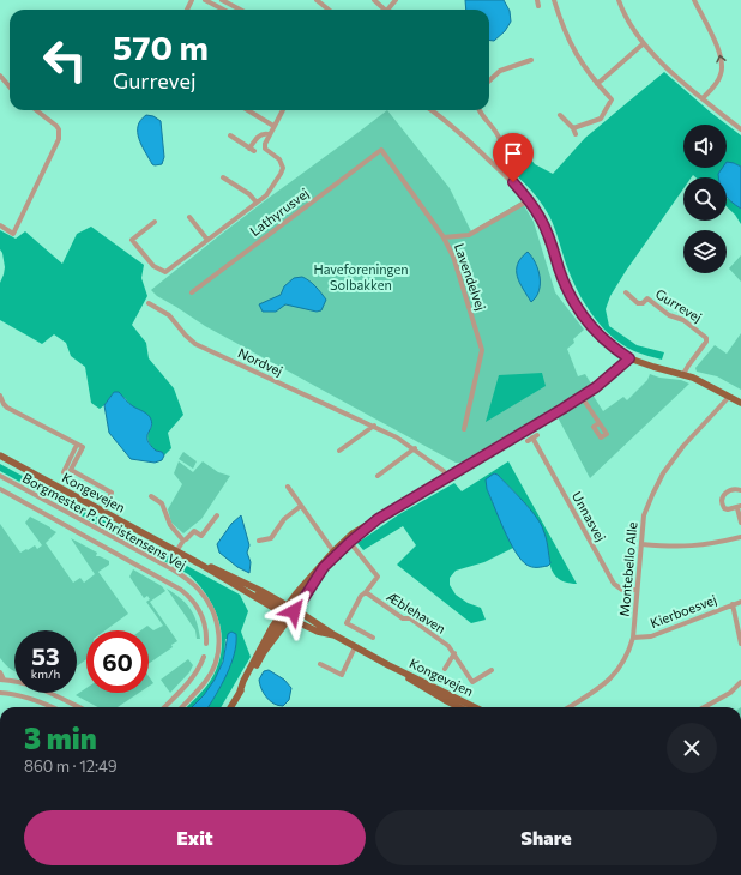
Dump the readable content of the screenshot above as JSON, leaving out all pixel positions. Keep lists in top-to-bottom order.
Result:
{
  "streets": {
    "main road": ["Kongevejen"],
    "street": [
      "Lathyrusvej",
      "Lavendelvej",
      "Gurrevej",
      "Nordvej",
      "Unnasvej",
      "Borgmester P. Christensens Vej",
      "Montebello Alle",
      "Kierboesvej",
      "Æblehaven"
    ]
  },
  "crossings": [
    ["Lathyrusvej", "Lavendelvej"],
    ["Unnasvej", "Montebello Alle"],
    ["Montebello Alle", "Kierboesvej"]
  ],
  "parks": ["Haveforeningen Solbakken"],
  "page": {
    "turn": ["570 m", "Gurrevej"],
    "speed": "53 km/h",
    "limit": "60",
    "heading": ["3 min", "860 m · 12:49"],
    "buttons": ["Exit", "Share"]
  }
}
